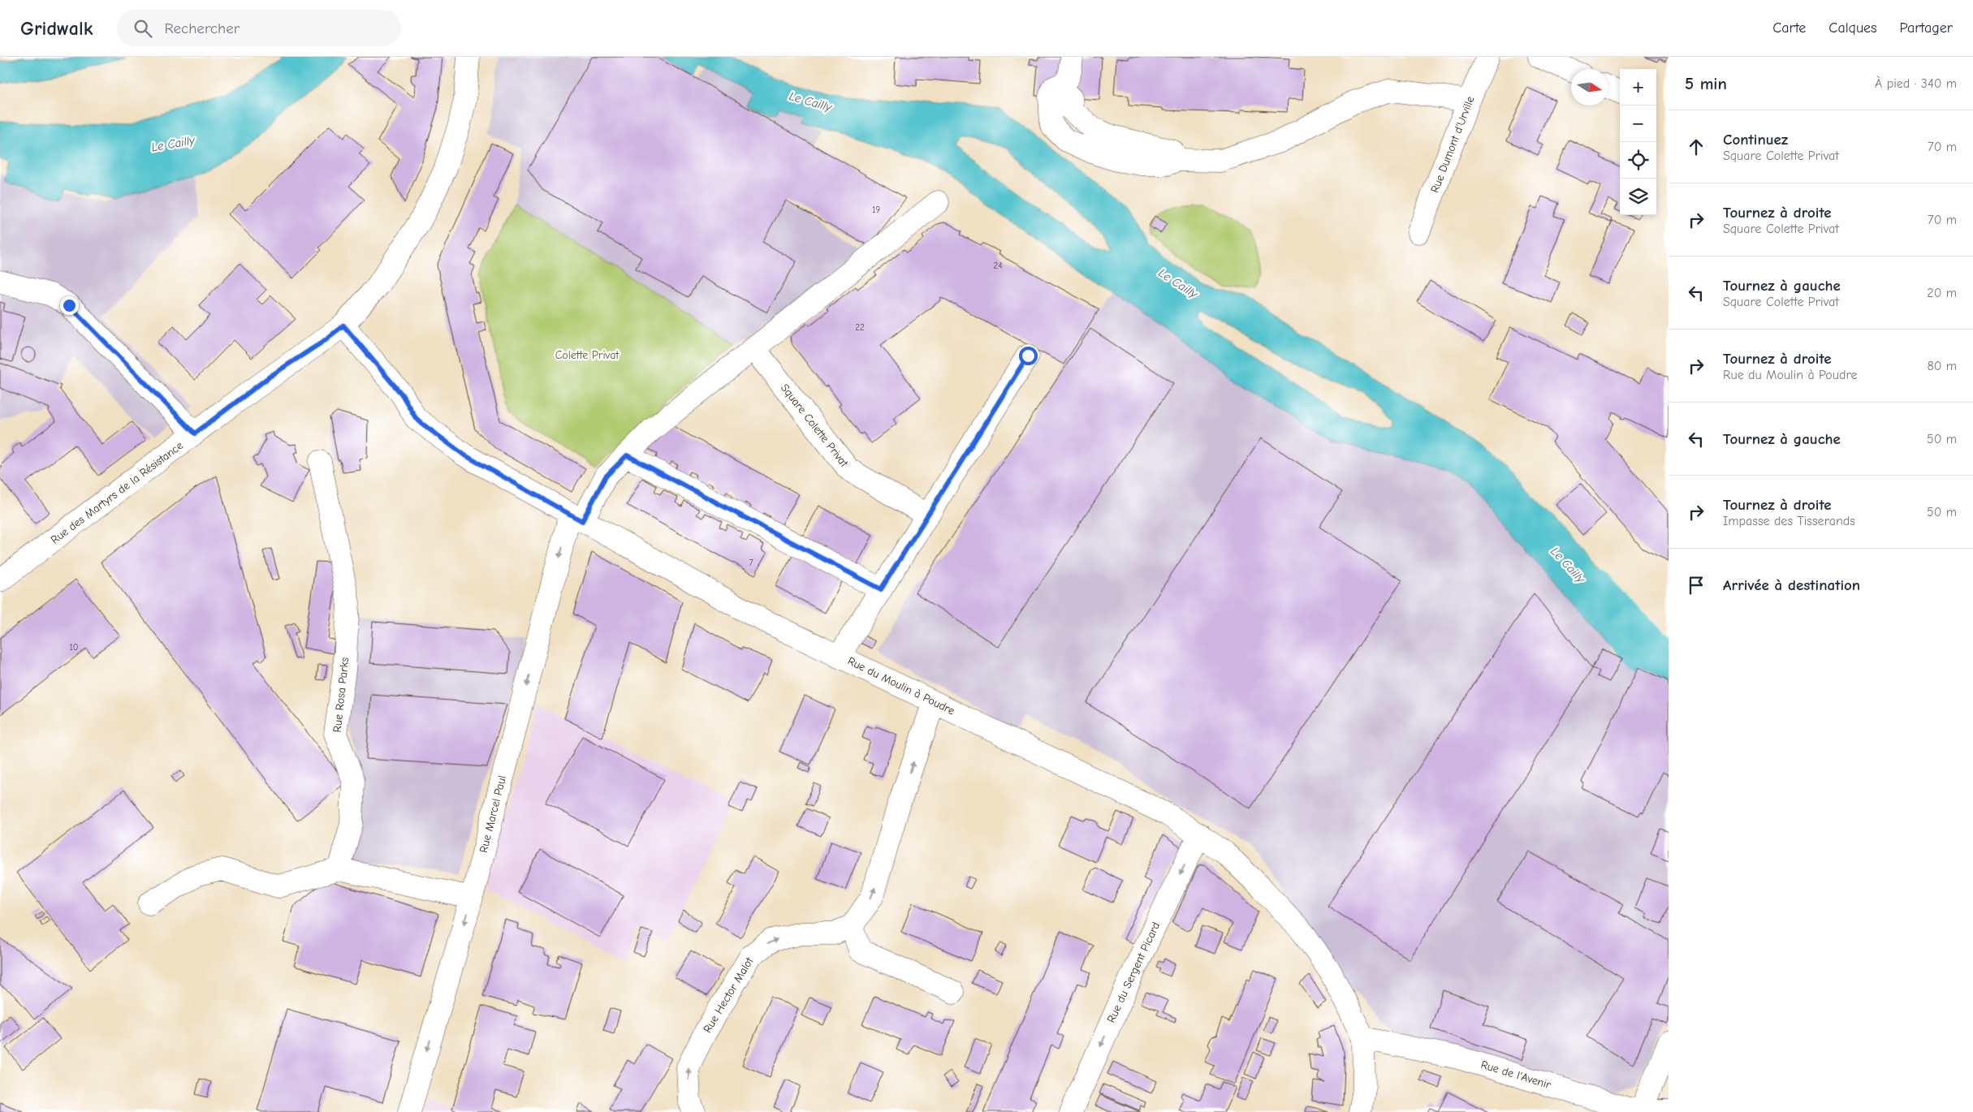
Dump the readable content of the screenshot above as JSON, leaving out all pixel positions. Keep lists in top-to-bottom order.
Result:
{
  "streets": {
    "street": [
      "Rue Dumont d'Urville",
      "Square Colette Privat",
      "Rue des Martyrs de la Résistance",
      "Rue du Moulin à Poudre",
      "Rue Rosa Parks",
      "Rue Marcel Paul",
      "Rue du Sergent Picard",
      "Rue Hector Malot",
      "Rue de l'Avenir"
    ]
  },
  "crossings": [
    ["Rue des Martyrs de la Résistance", "Rue du Moulin à Poudre"],
    ["Rue du Moulin à Poudre", "Rue Marcel Paul"],
    ["Rue du Moulin à Poudre", "Rue du Sergent Picard"],
    ["Rue du Moulin à Poudre", "Rue de l'Avenir"]
  ],
  "one_way": ["Rue Marcel Paul", "Rue du Sergent Picard", "Rue Hector Malot"],
  "water": ["Le Cailly"],
  "parks": ["Colette Privat"],
  "house_numbers": [
    "19",
    "24",
    "22",
    "7",
    "10"
  ],
  "north": "right",
  "page": {
    "header": "Gridwalk",
    "search": "Rechercher",
    "nav": ["Carte", "Calques", "Partager"],
    "heading": ["5 min", "À pied · 340 m"],
    "map_buttons": ["+", "−"],
    "list": [
      ["Continuez", "Square Colette Privat", "70 m"],
      ["Tournez à droite", "Square Colette Privat", "70 m"],
      ["Tournez à gauche", "Square Colette Privat", "20 m"],
      ["Tournez à droite", "Rue du Moulin à Poudre", "80 m"],
      ["Tournez à gauche", "50 m"],
      ["Tournez à droite", "Impasse des Tisserands", "50 m"],
      "Arrivée à destination"
    ]
  }
}
